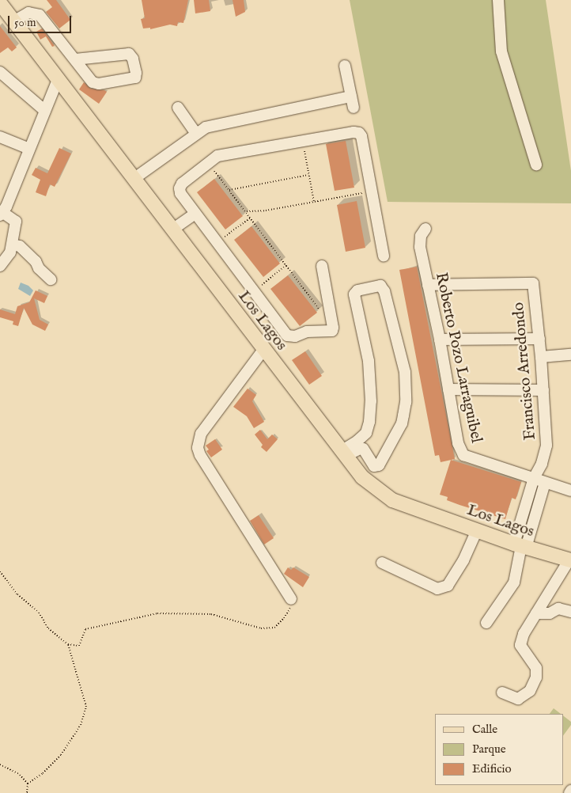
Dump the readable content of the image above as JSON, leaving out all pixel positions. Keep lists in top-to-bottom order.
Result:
{
  "streets": {
    "main road": ["Los Lagos"],
    "street": ["Roberto Pozo Larraguibel", "Francisco Arredondo"]
  },
  "crossings": [
    ["Los Lagos", "Francisco Arredondo"],
    ["Roberto Pozo Larraguibel", "Francisco Arredondo"]
  ],
  "legend": ["Calle", "Parque", "Edificio"],
  "scale_bar": "50 m"
}
